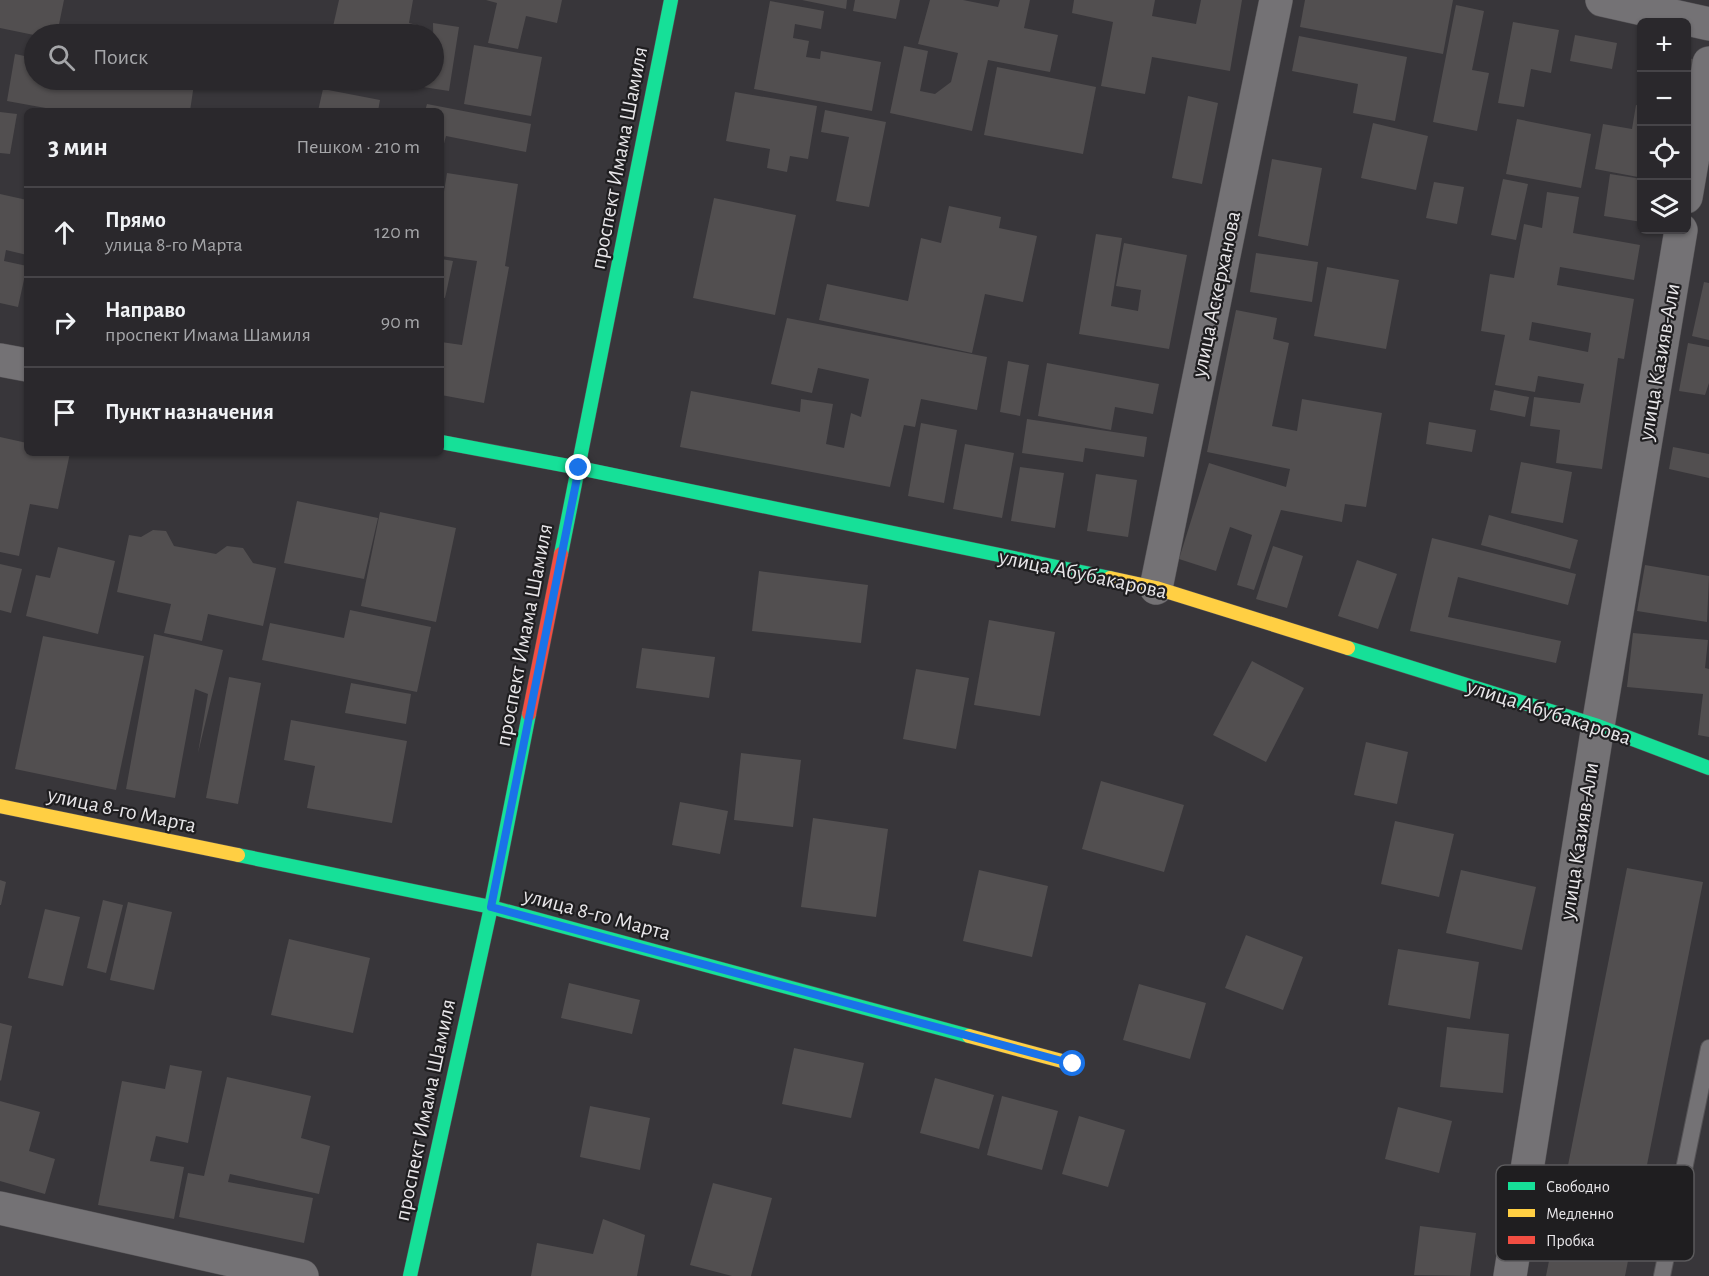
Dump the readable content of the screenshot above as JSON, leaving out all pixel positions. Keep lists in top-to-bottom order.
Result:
{
  "streets": {
    "street": [
      "проспект Имама Шамиля",
      "улица Аскерханова",
      "улица Казияв-Али",
      "улица Абубакарова",
      "улица 8-го Марта"
    ]
  },
  "crossings": [
    ["проспект Имама Шамиля", "улица Абубакарова"],
    ["проспект Имама Шамиля", "улица 8-го Марта"],
    ["улица Аскерханова", "улица Абубакарова"],
    ["улица Казияв-Али", "улица Абубакарова"]
  ],
  "legend": ["Свободно", "Медленно", "Пробка"],
  "page": {
    "map_buttons": ["+", "−"],
    "search": "Поиск",
    "heading": ["3 мин", "Пешком · 210 m"],
    "list": [
      ["Прямо", "улица 8-го Марта", "120 m"],
      ["Направо", "проспект Имама Шамиля", "90 m"],
      "Пункт назначения"
    ]
  }
}
